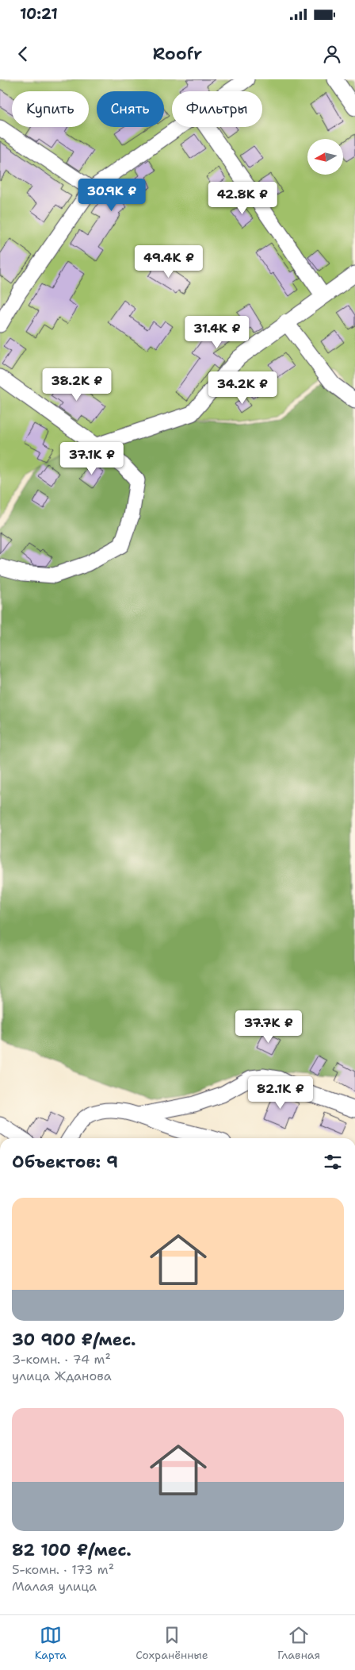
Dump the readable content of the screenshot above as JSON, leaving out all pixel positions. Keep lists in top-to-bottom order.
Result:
{
  "north": "left",
  "page": {
    "status": "10:21",
    "header": "Roofr",
    "chip": ["Купить", "Снять", "Фильтры"],
    "price": [
      "30.9K ₽",
      "42.8K ₽",
      "49.4K ₽",
      "31.4K ₽",
      "38.2K ₽",
      "34.2K ₽",
      "37.1K ₽",
      "37.7K ₽",
      "82.1K ₽"
    ],
    "heading": "Объектов: 9",
    "list": [
      {
        "name": "30 900 ₽/мес.",
        "note": "3-комн. · 74 m² · улица Жданова"
      },
      {
        "name": "82 100 ₽/мес.",
        "note": "5-комн. · 173 m² · Малая улица"
      }
    ],
    "tabs": ["Карта", "Сохранённые", "Главная"]
  }
}
